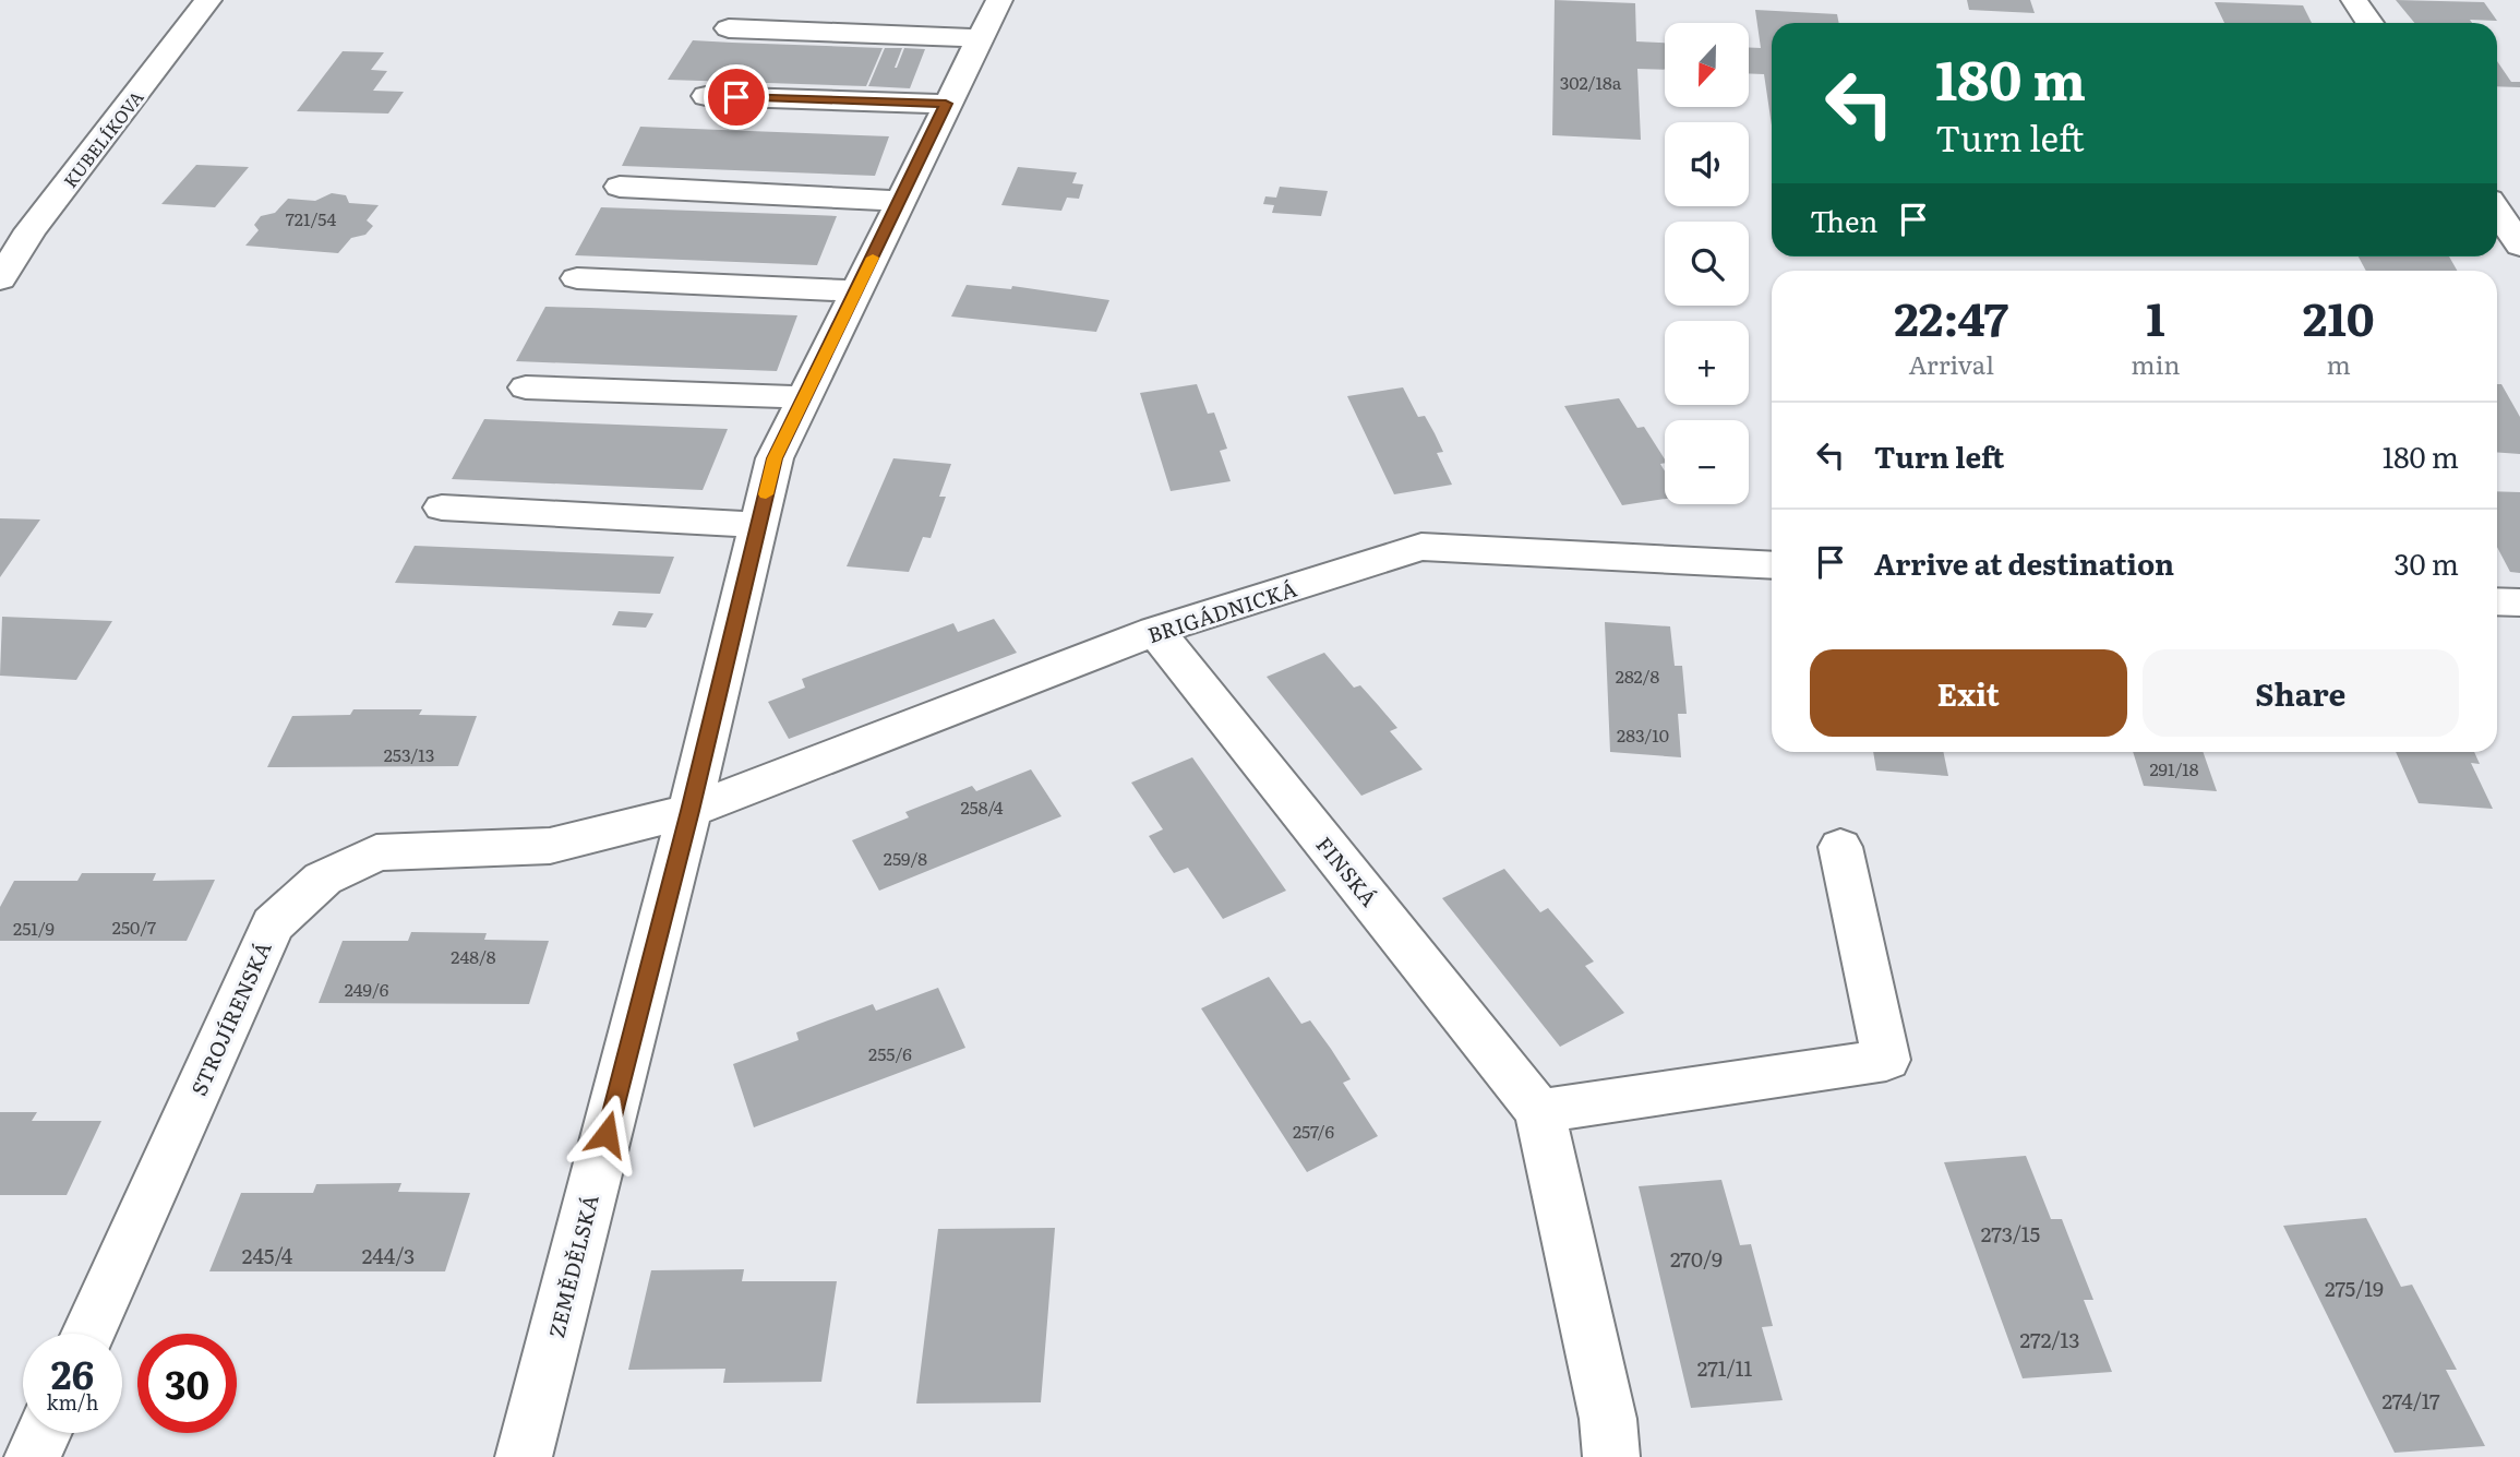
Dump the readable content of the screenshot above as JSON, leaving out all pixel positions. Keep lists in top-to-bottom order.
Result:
{
  "streets": {
    "street": [
      "KUBELÍKOVA",
      "BRIGÁDNICKÁ",
      "FINSKÁ",
      "STROJÍRENSKÁ",
      "ZEMĚDĚLSKÁ"
    ]
  },
  "crossings": [
    ["BRIGÁDNICKÁ", "FINSKÁ"],
    ["BRIGÁDNICKÁ", "STROJÍRENSKÁ"],
    ["BRIGÁDNICKÁ", "ZEMĚDĚLSKÁ"],
    ["STROJÍRENSKÁ", "ZEMĚDĚLSKÁ"]
  ],
  "house_numbers": [
    "302/18a",
    "721/54",
    "282/8",
    "283/10",
    "253/13",
    "291/18",
    "258/4",
    "259/8",
    "250/7",
    "251/9",
    "248/8",
    "249/6",
    "255/6",
    "257/6",
    "273/15",
    "245/4",
    "244/3",
    "270/9",
    "275/19",
    "272/13",
    "271/11",
    "274/17"
  ],
  "north": "bottom",
  "page": {
    "map_buttons": ["+", "−"],
    "turn": ["180 m", "Turn left"],
    "then": "Then",
    "eta": [
      "22:47",
      "Arrival",
      "1",
      "min",
      "210",
      "m"
    ],
    "list": [
      {
        "name": "Turn left",
        "value": "180 m"
      },
      {
        "name": "Arrive at destination",
        "value": "30 m"
      }
    ],
    "buttons": ["Exit", "Share"],
    "speed": "26 km/h",
    "limit": "30"
  }
}
